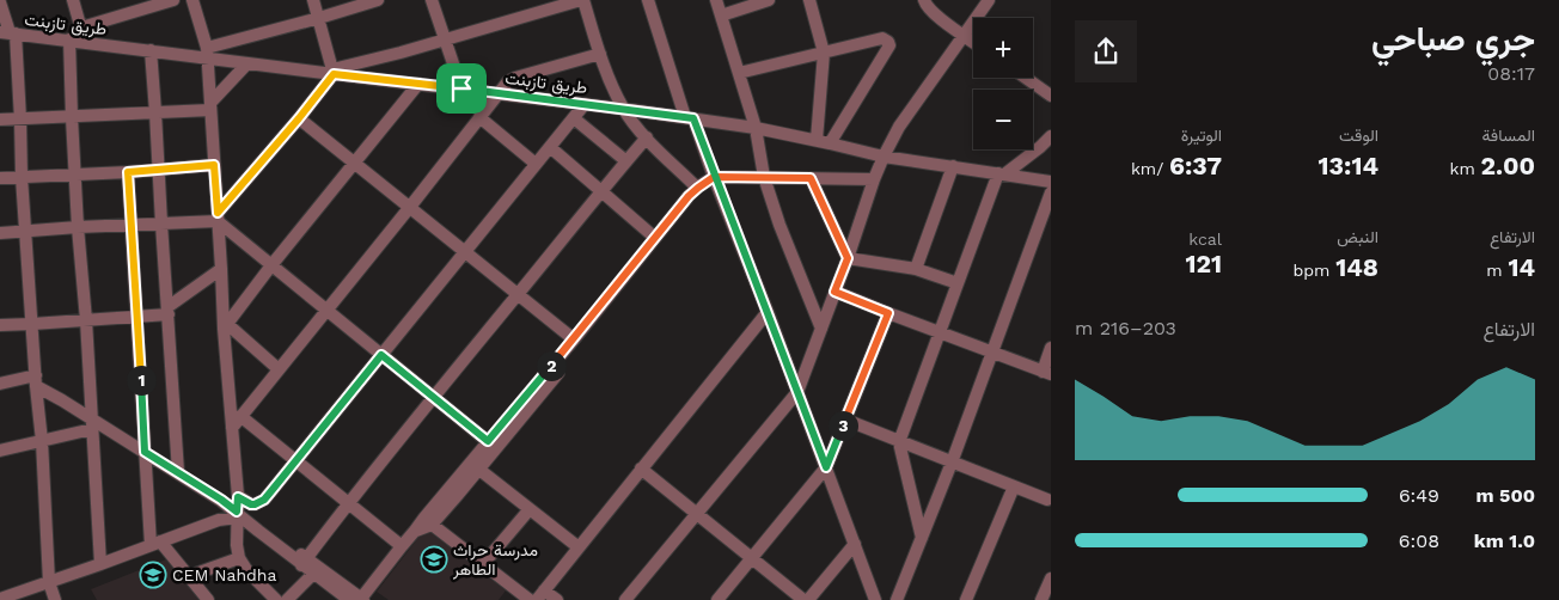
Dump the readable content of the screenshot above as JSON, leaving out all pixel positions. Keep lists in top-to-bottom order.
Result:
{
  "streets": {
    "street": ["طريق تازبنت"]
  },
  "places": {
    "school or university": ["مدرسة حراث الطاهر", "CEM Nahdha"]
  },
  "page": {
    "heading": ["جري صباحي", "08:17"],
    "map_buttons": ["+", "−"],
    "stats": [
      ["المسافة", "2.00 km"],
      ["الوقت", "13:14"],
      ["الوتيرة", "6:37 /km"],
      ["الارتفاع", "14 m"],
      ["النبض", "148 bpm"],
      ["kcal", "121"]
    ],
    "chart": ["الارتفاع", "203–216 m"],
    "pins": ["2", "1", "3"],
    "list": [
      {
        "name": "500 m",
        "note": "6:49"
      },
      {
        "name": "1.0 km",
        "note": "6:08"
      }
    ]
  }
}
